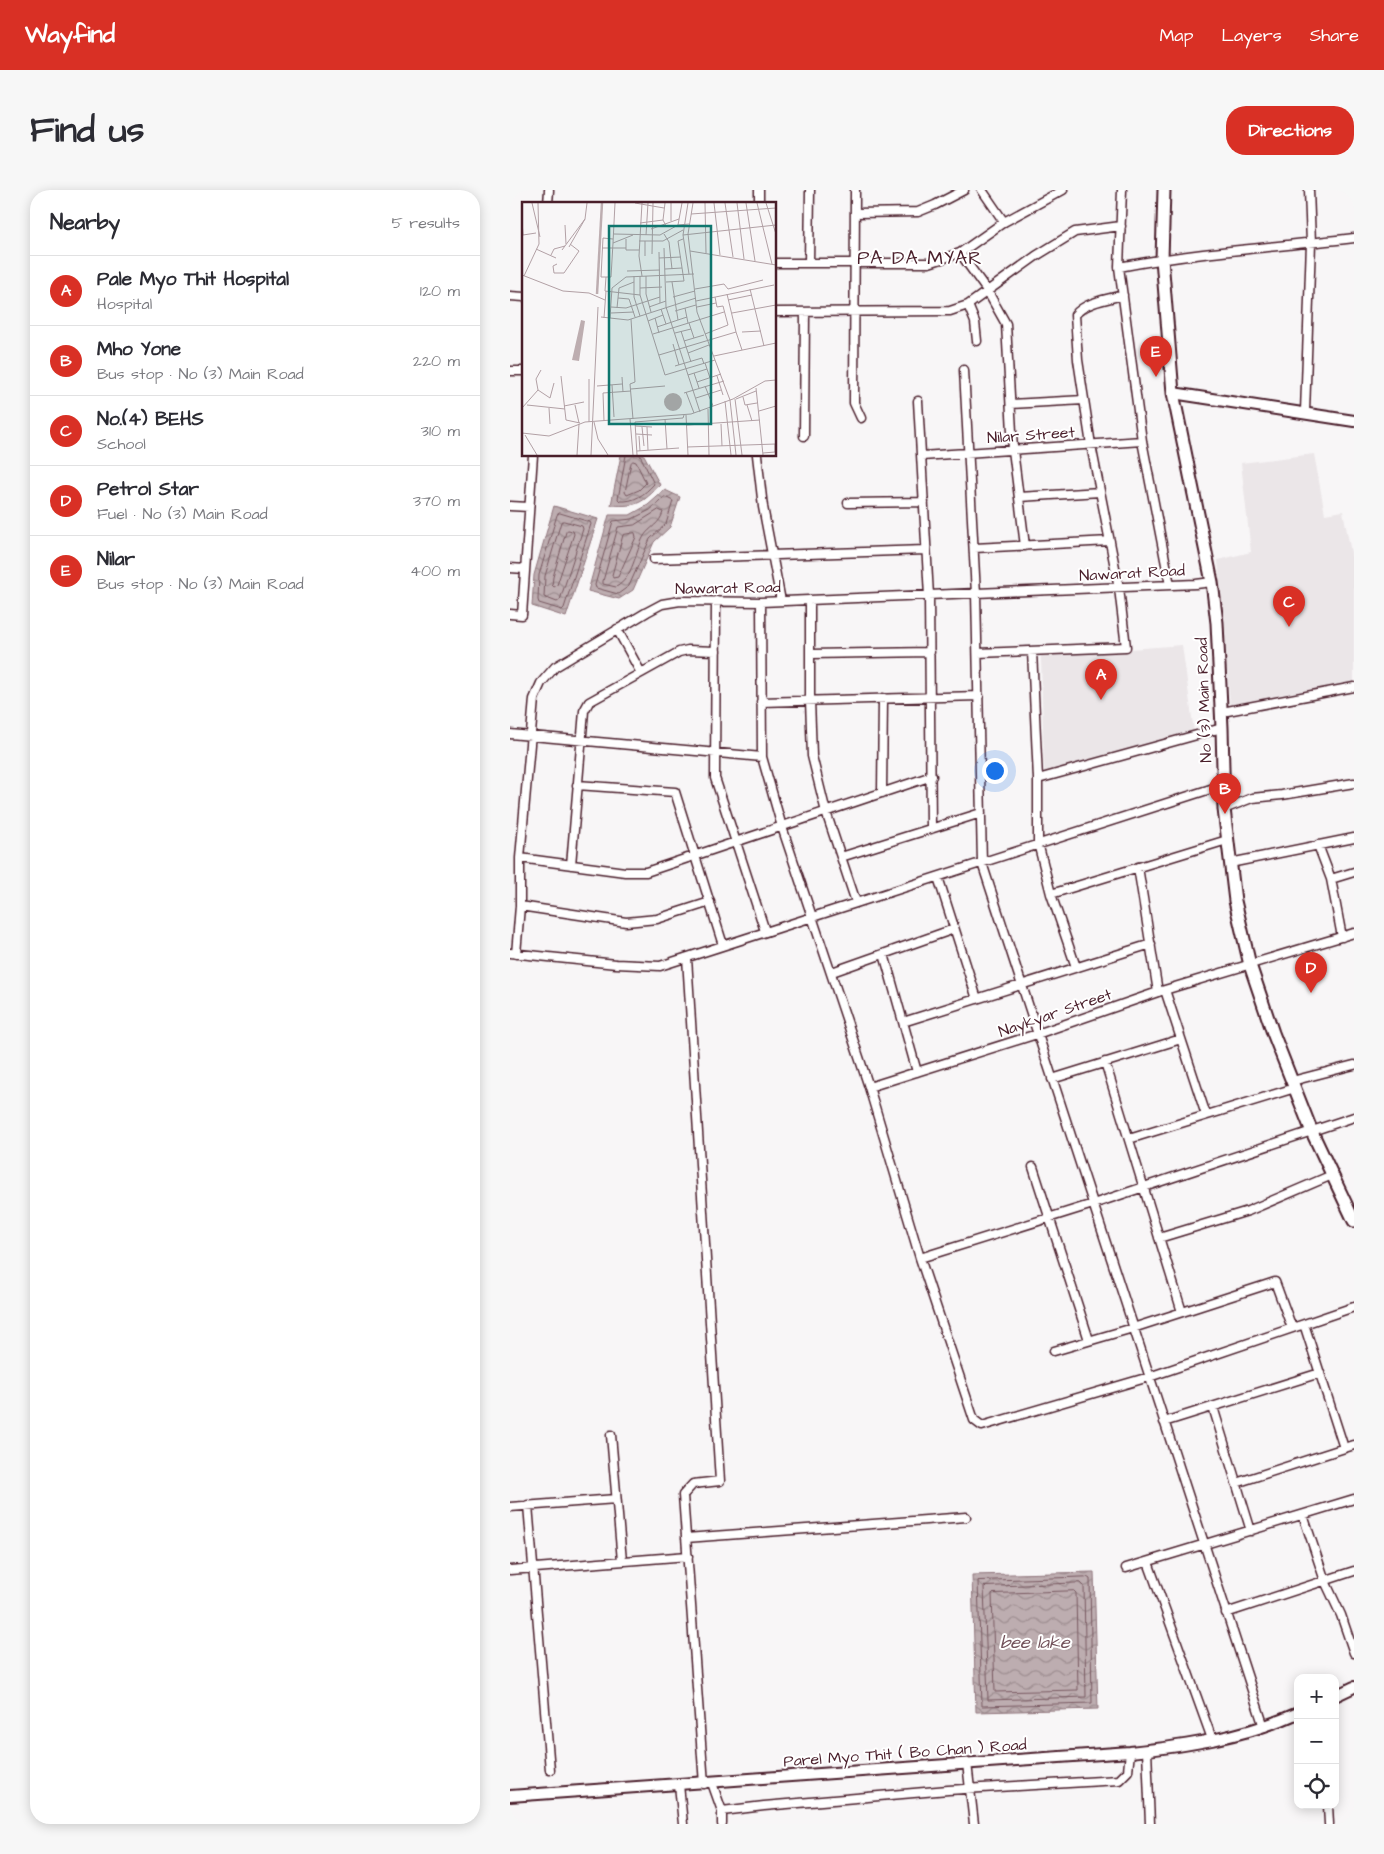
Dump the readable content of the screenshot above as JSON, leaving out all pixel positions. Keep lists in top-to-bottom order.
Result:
{
  "streets": {
    "main road": ["No (3) Main Road"],
    "street": [
      "Nilar Street",
      "Nawarat Road",
      "Naykyar Street",
      "Parel Myo Thit ( Bo Chan ) Road"
    ]
  },
  "crossings": [
    ["Nawarat Road", "No (3) Main Road"],
    ["No (3) Main Road", "Naykyar Street"]
  ],
  "districts": ["PA DA MYAR"],
  "water": ["bee lake"],
  "page": {
    "header": "Wayfind",
    "nav": ["Map", "Layers", "Share"],
    "title": "Find us",
    "buttons": "Directions",
    "heading": ["Nearby", "5 results"],
    "list": [
      {
        "mark": "A",
        "name": "Pale Myo Thit Hospital",
        "note": "Hospital",
        "value": "120 m"
      },
      {
        "mark": "B",
        "name": "Mho Yone",
        "note": "Bus stop · No (3) Main Road",
        "value": "220 m"
      },
      {
        "mark": "C",
        "name": "No.(4) BEHS",
        "note": "School",
        "value": "310 m"
      },
      {
        "mark": "D",
        "name": "Petrol Star",
        "note": "Fuel · No (3) Main Road",
        "value": "370 m"
      },
      {
        "mark": "E",
        "name": "Nilar",
        "note": "Bus stop · No (3) Main Road",
        "value": "400 m"
      }
    ],
    "pins": [
      "E",
      "C",
      "A",
      "B",
      "D"
    ],
    "map_buttons": ["+", "−"]
  }
}
